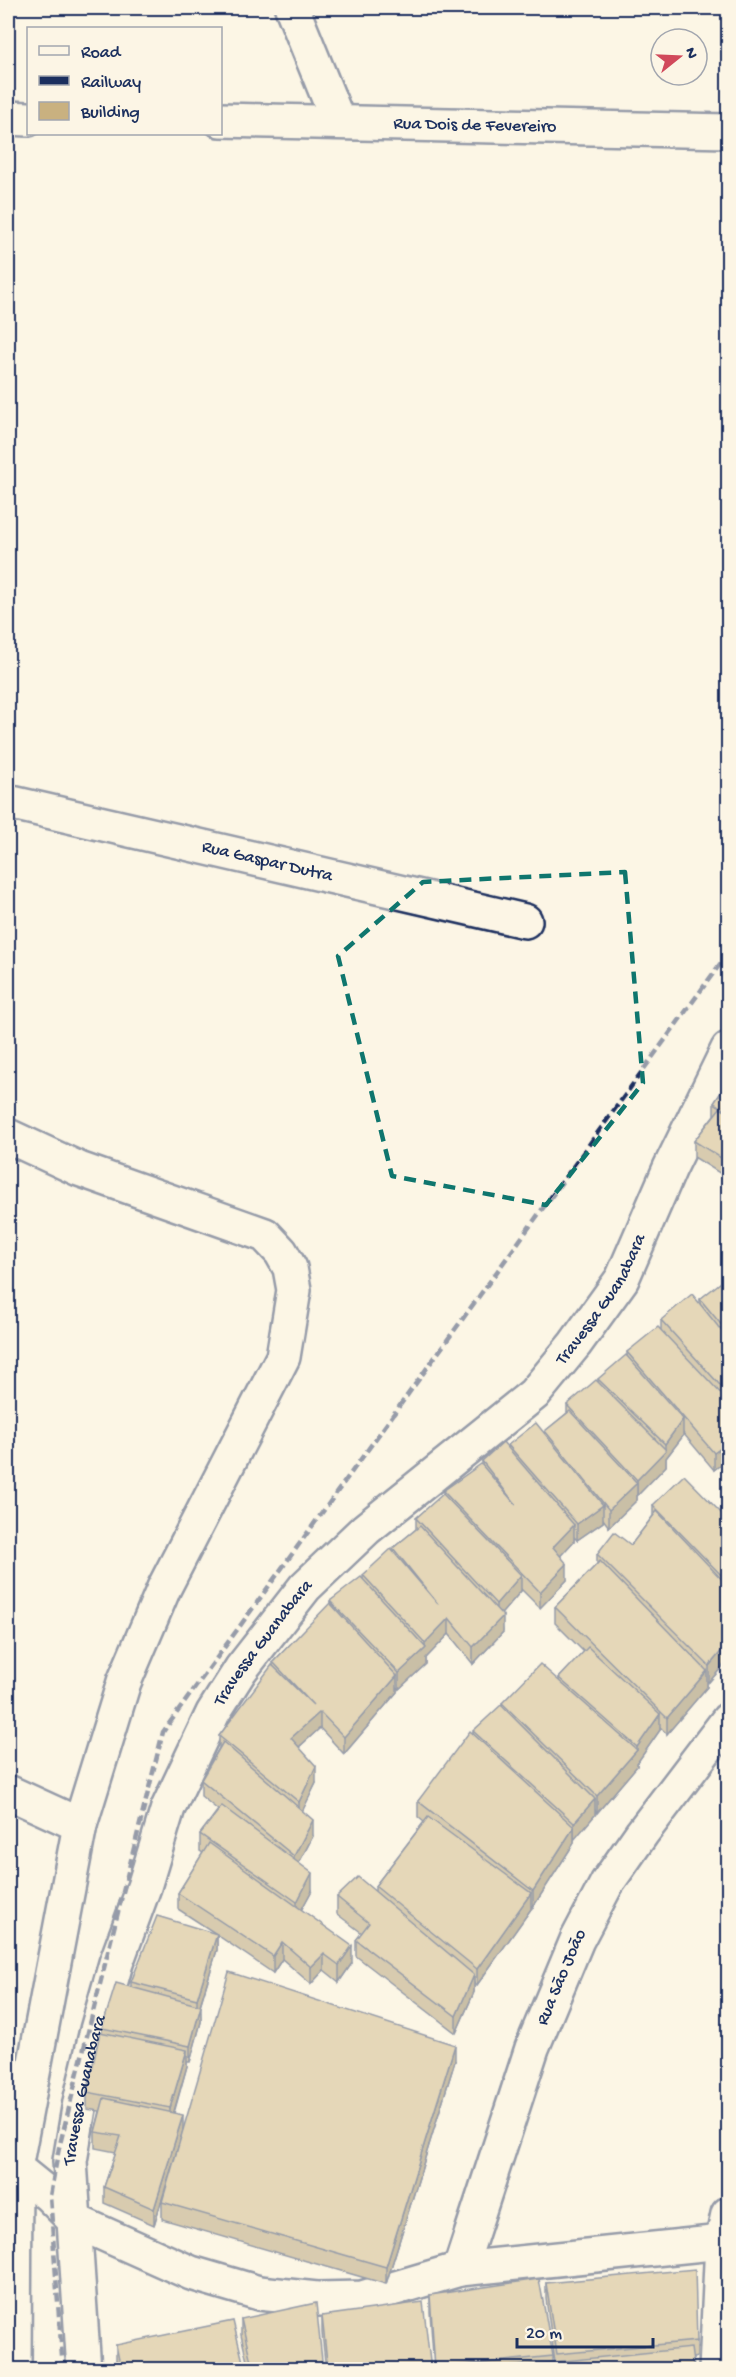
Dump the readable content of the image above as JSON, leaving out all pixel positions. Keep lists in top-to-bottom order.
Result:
{
  "streets": {
    "street": [
      "Rua Dois de Fevereiro",
      "Rua Gaspar Dutra",
      "Travessa Guanabara",
      "Rua São João"
    ]
  },
  "legend": ["Road", "Railway", "Building"],
  "scale_bar": "20 m",
  "north": "right"
}
